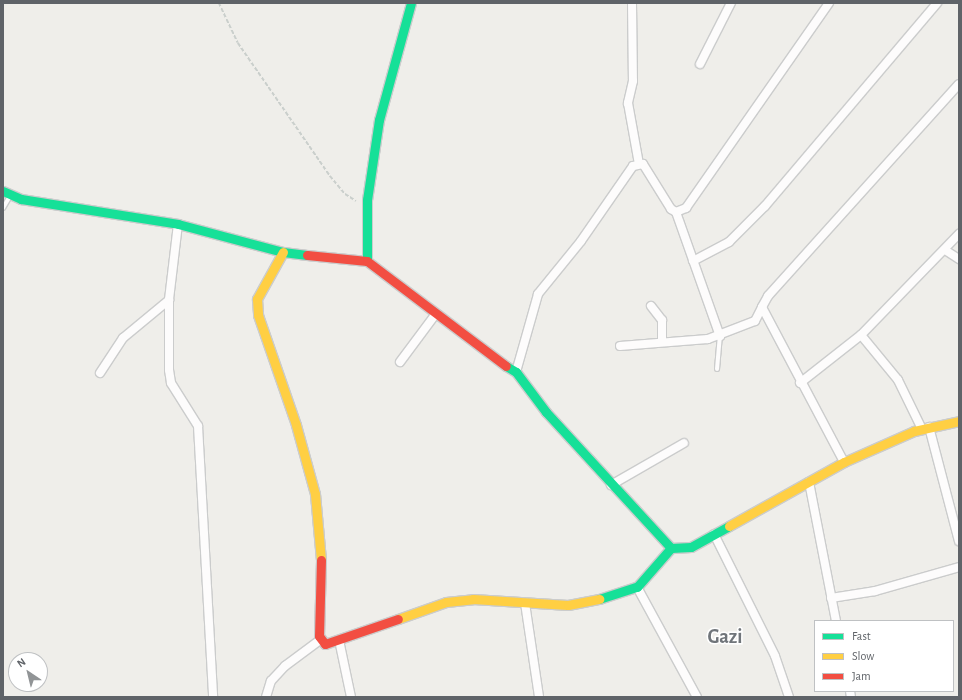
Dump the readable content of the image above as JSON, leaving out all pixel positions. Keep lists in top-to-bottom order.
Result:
{
  "districts": ["Gazi"],
  "legend": ["Fast", "Slow", "Jam"],
  "north": "top left"
}
